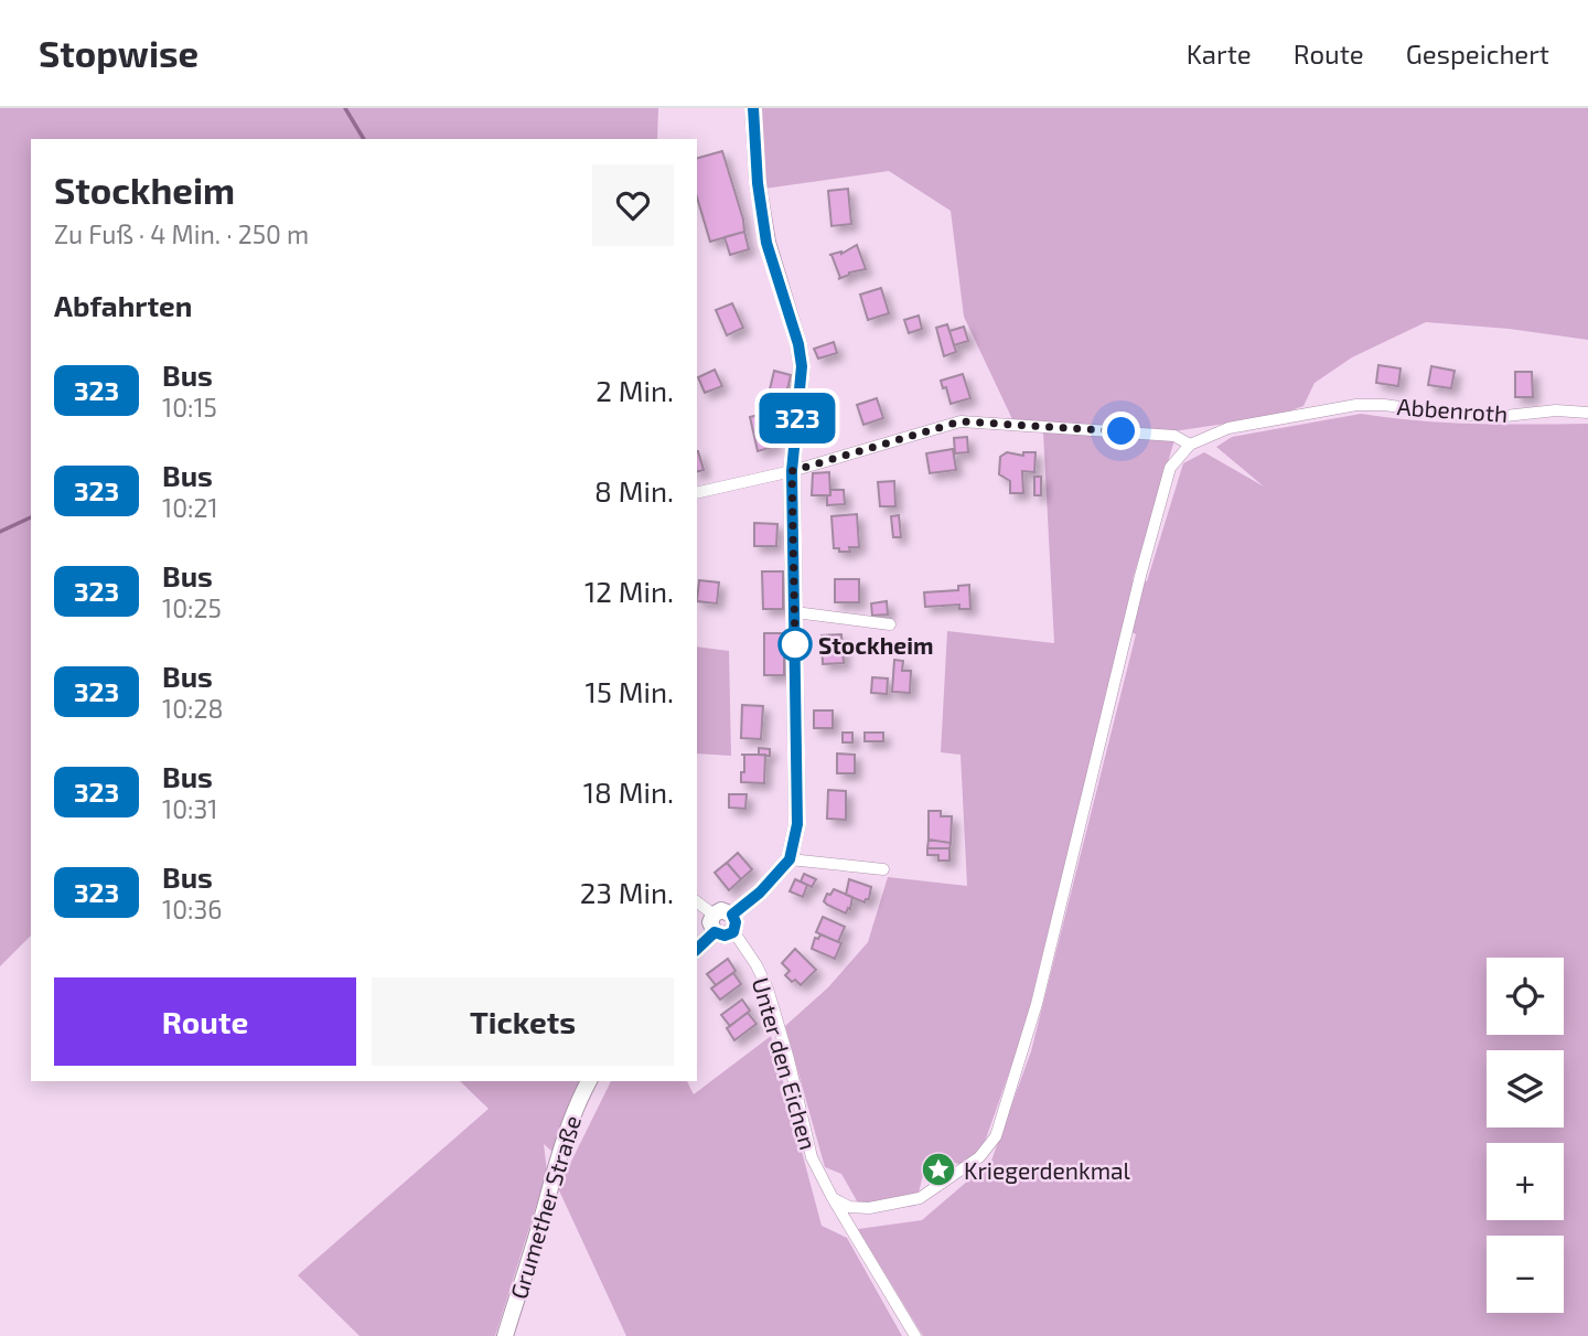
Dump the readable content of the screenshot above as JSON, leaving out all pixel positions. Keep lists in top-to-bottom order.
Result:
{
  "streets": {
    "street": ["Abbenroth", "Unter den Eichen", "Grumether Straße"]
  },
  "places": {
    "other": ["Stockheim"],
    "place": ["Kriegerdenkmal"]
  },
  "lines": ["bus line 323"],
  "page": {
    "header": "Stopwise",
    "nav": ["Karte", "Route", "Gespeichert"],
    "on_map": "323",
    "heading": [
      ["Stockheim", "Zu Fuß · 4 Min. · 250 m"],
      "Abfahrten"
    ],
    "list": [
      {
        "mark": "323",
        "name": "Bus",
        "note": "10:15",
        "value": "2 Min."
      },
      {
        "mark": "323",
        "name": "Bus",
        "note": "10:21",
        "value": "8 Min."
      },
      {
        "mark": "323",
        "name": "Bus",
        "note": "10:25",
        "value": "12 Min."
      },
      {
        "mark": "323",
        "name": "Bus",
        "note": "10:28",
        "value": "15 Min."
      },
      {
        "mark": "323",
        "name": "Bus",
        "note": "10:31",
        "value": "18 Min."
      },
      {
        "mark": "323",
        "name": "Bus",
        "note": "10:36",
        "value": "23 Min."
      }
    ],
    "map_buttons": ["+", "−"],
    "buttons": ["Route", "Tickets"]
  }
}
